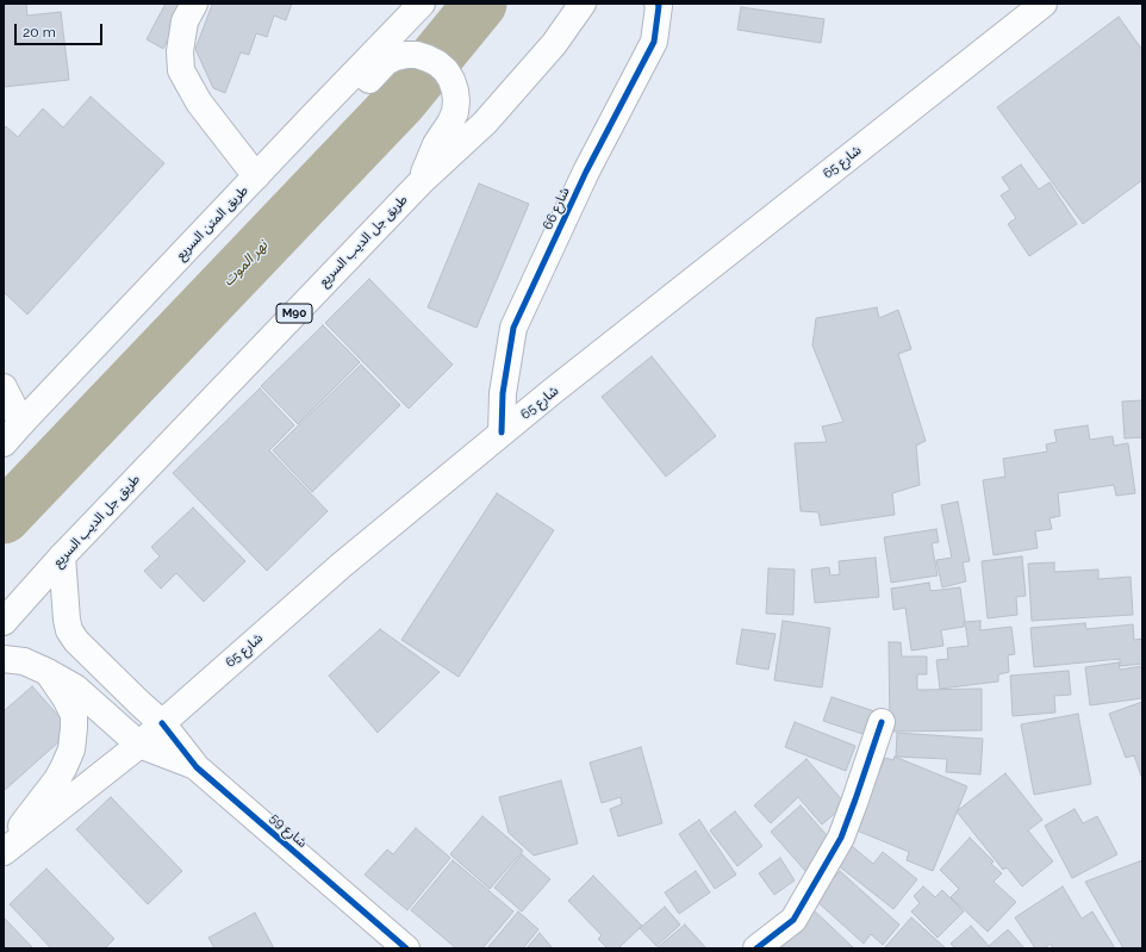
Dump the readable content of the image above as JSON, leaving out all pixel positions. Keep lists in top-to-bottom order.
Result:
{
  "streets": {
    "main road": [
      "شارع 65",
      "شارع 66",
      "طريق المتن السريع",
      "طريق جل الديب السريع",
      "M90",
      "شارع 59"
    ]
  },
  "crossings": [
    ["شارع 65", "شارع 66"],
    ["شارع 65", "شارع 59"],
    ["طريق جل الديب السريع", "شارع 59"]
  ],
  "water": ["نهر الموت"],
  "scale_bar": "20 m"
}
